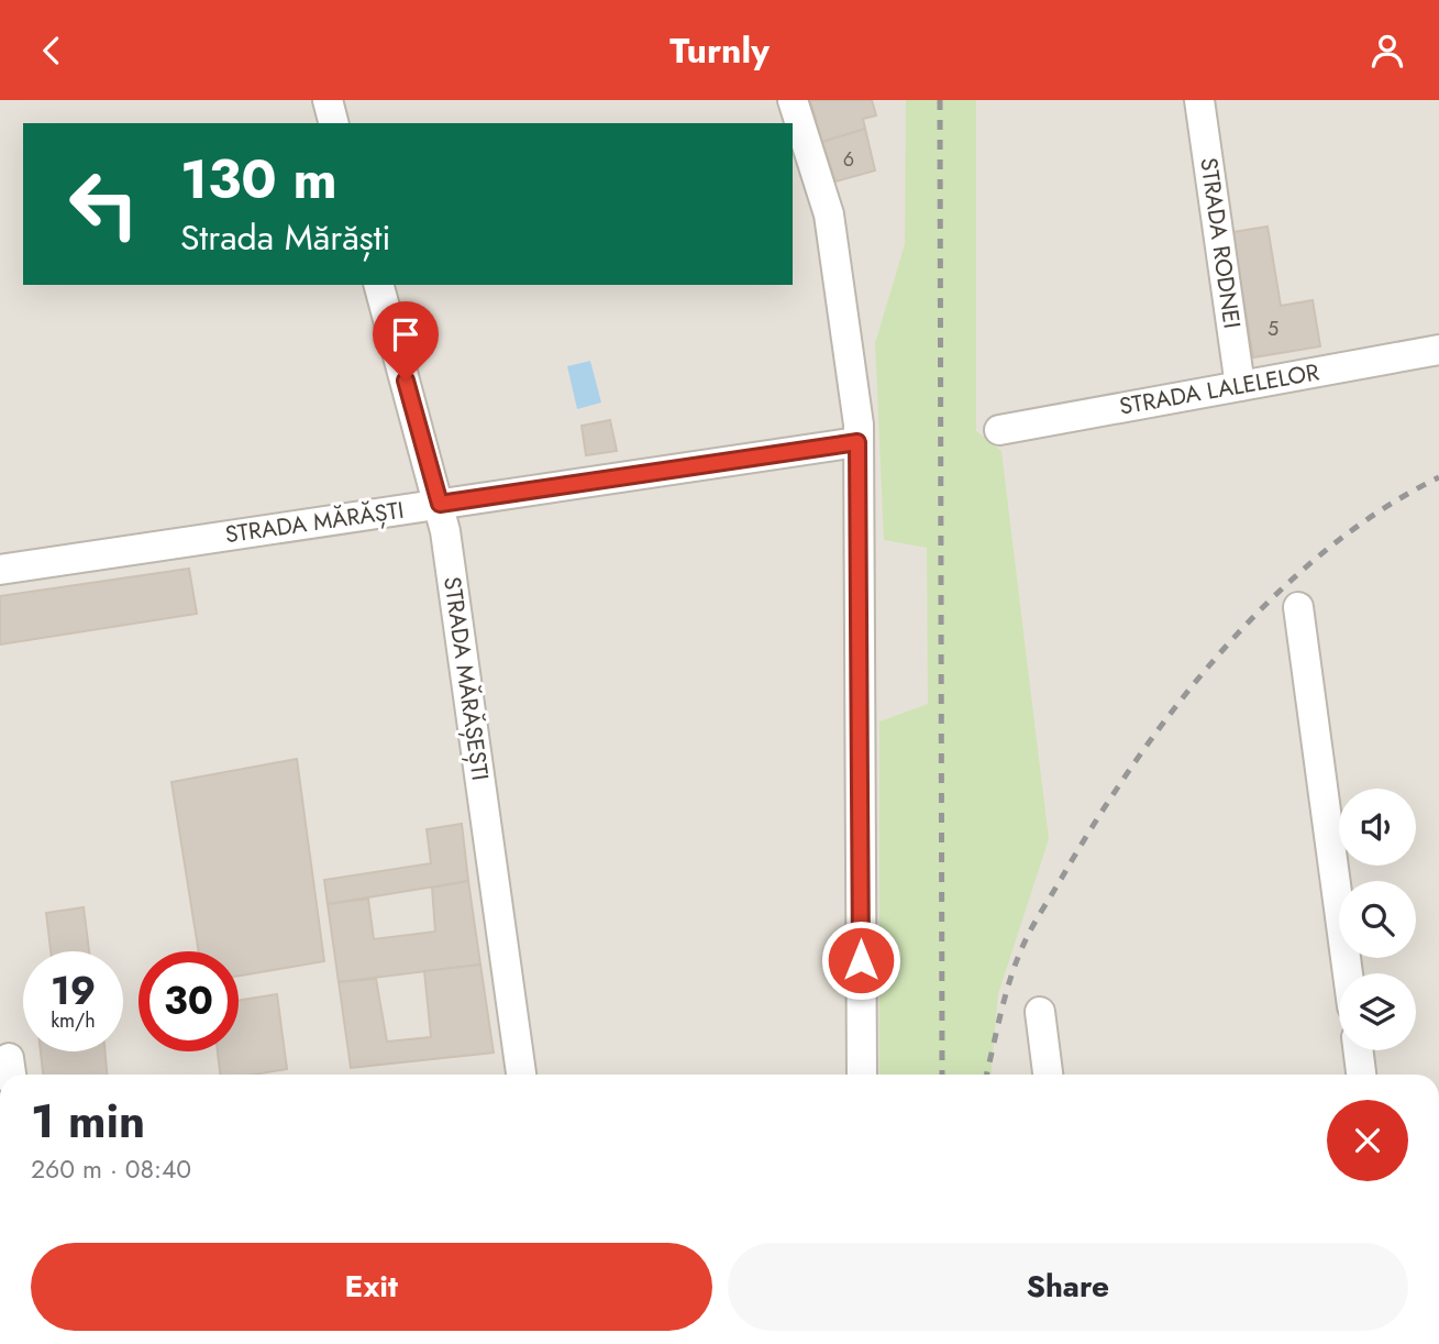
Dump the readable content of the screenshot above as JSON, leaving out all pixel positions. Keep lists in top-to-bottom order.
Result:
{
  "streets": {
    "street": [
      "STRADA RODNEI",
      "STRADA LALELELOR",
      "STRADA MĂRĂȘTI",
      "STRADA MĂRĂȘEȘTI"
    ]
  },
  "crossings": [
    ["STRADA RODNEI", "STRADA LALELELOR"],
    ["STRADA MĂRĂȘTI", "STRADA MĂRĂȘEȘTI"]
  ],
  "house_numbers": ["6", "5"],
  "page": {
    "header": "Turnly",
    "turn": ["130 m", "Strada Mărăști"],
    "speed": "19 km/h",
    "limit": "30",
    "heading": ["1 min", "260 m · 08:40"],
    "buttons": ["Exit", "Share"]
  }
}
